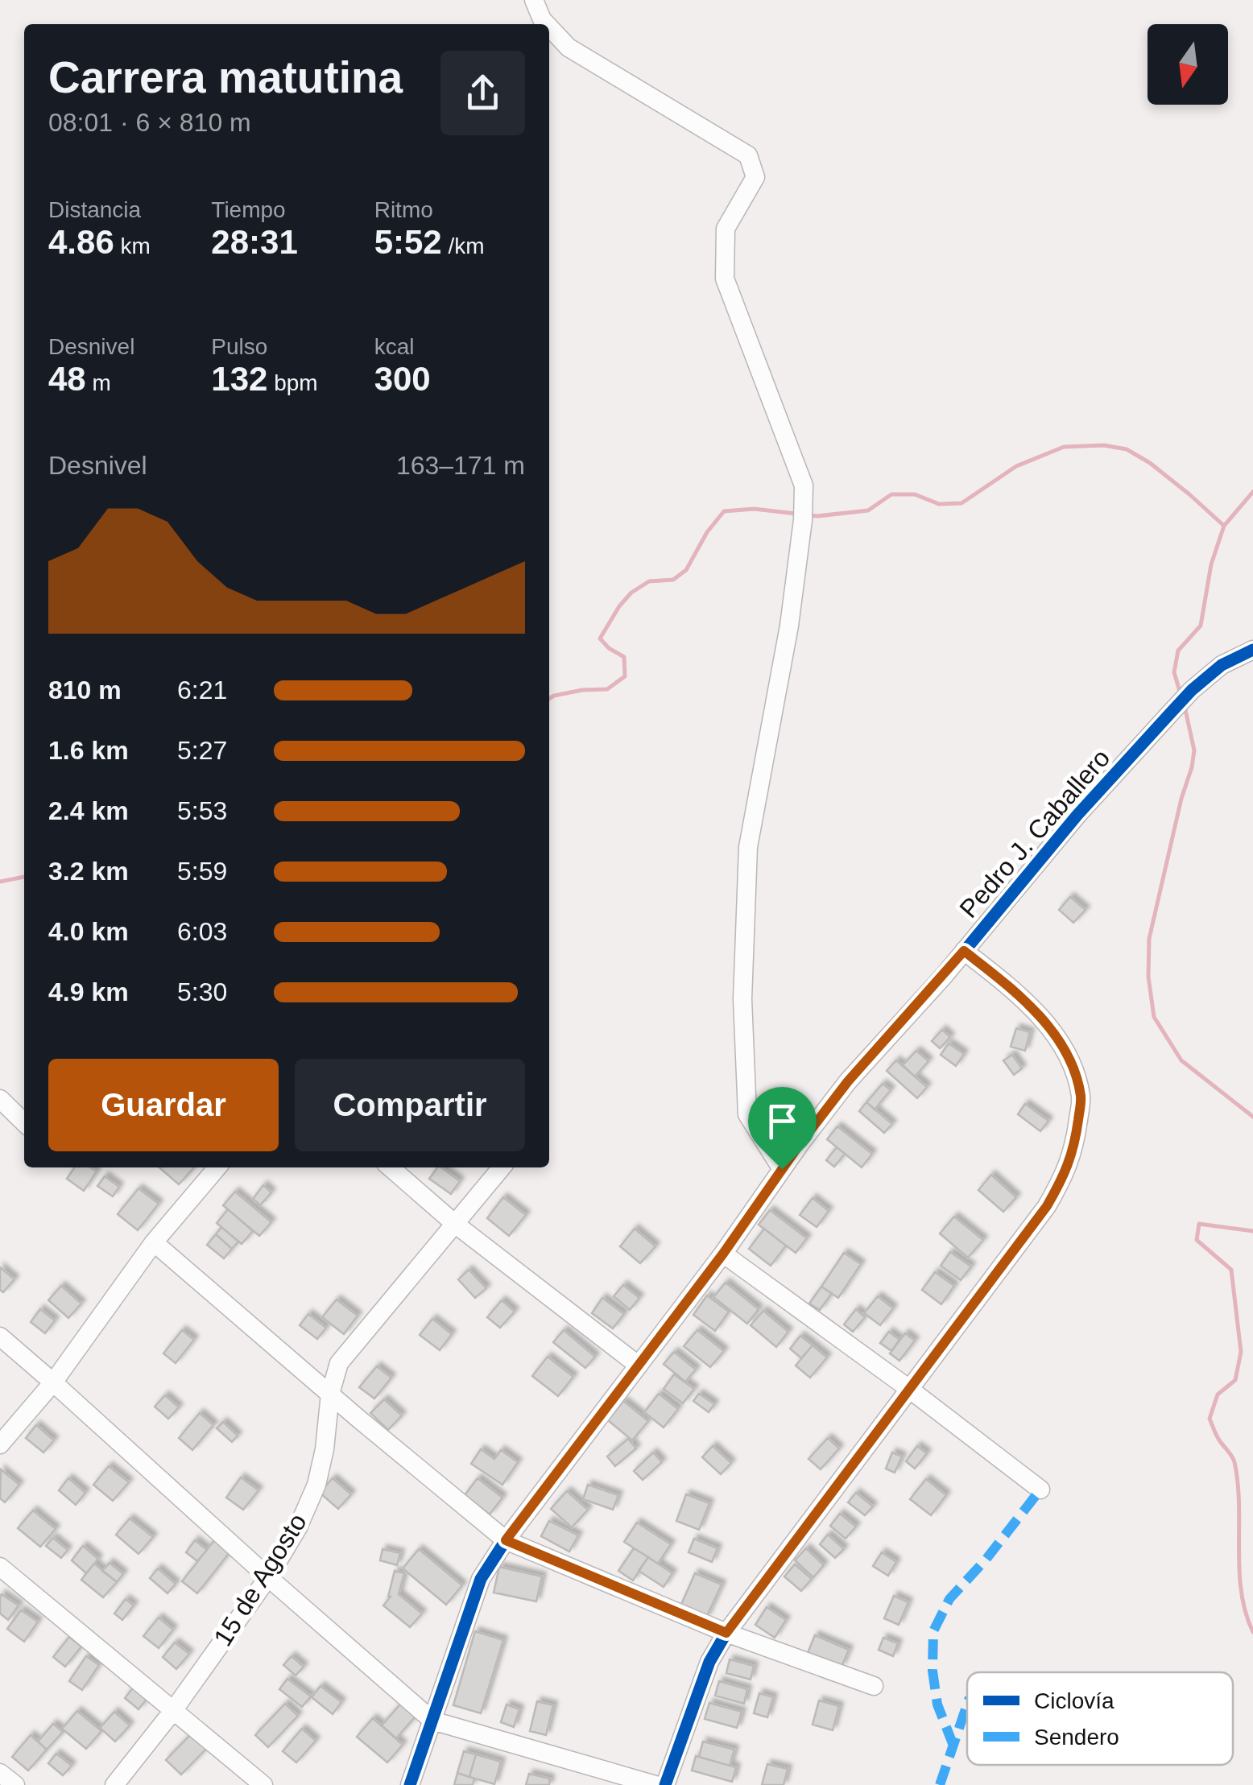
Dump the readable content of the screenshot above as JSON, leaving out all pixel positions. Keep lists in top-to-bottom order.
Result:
{
  "streets": {
    "street": ["Pedro J. Caballero", "15 de Agosto"]
  },
  "legend": ["Ciclovía", "Sendero"],
  "north": "bottom",
  "page": {
    "heading": ["Carrera matutina", "08:01 · 6 × 810 m"],
    "stats": [
      ["Distancia", "4.86 km"],
      ["Tiempo", "28:31"],
      ["Ritmo", "5:52 /km"],
      ["Desnivel", "48 m"],
      ["Pulso", "132 bpm"],
      ["kcal", "300"]
    ],
    "chart": ["Desnivel", "163–171 m"],
    "list": [
      {
        "name": "810 m",
        "note": "6:21"
      },
      {
        "name": "1.6 km",
        "note": "5:27"
      },
      {
        "name": "2.4 km",
        "note": "5:53"
      },
      {
        "name": "3.2 km",
        "note": "5:59"
      },
      {
        "name": "4.0 km",
        "note": "6:03"
      },
      {
        "name": "4.9 km",
        "note": "5:30"
      }
    ],
    "buttons": ["Guardar", "Compartir"]
  }
}
